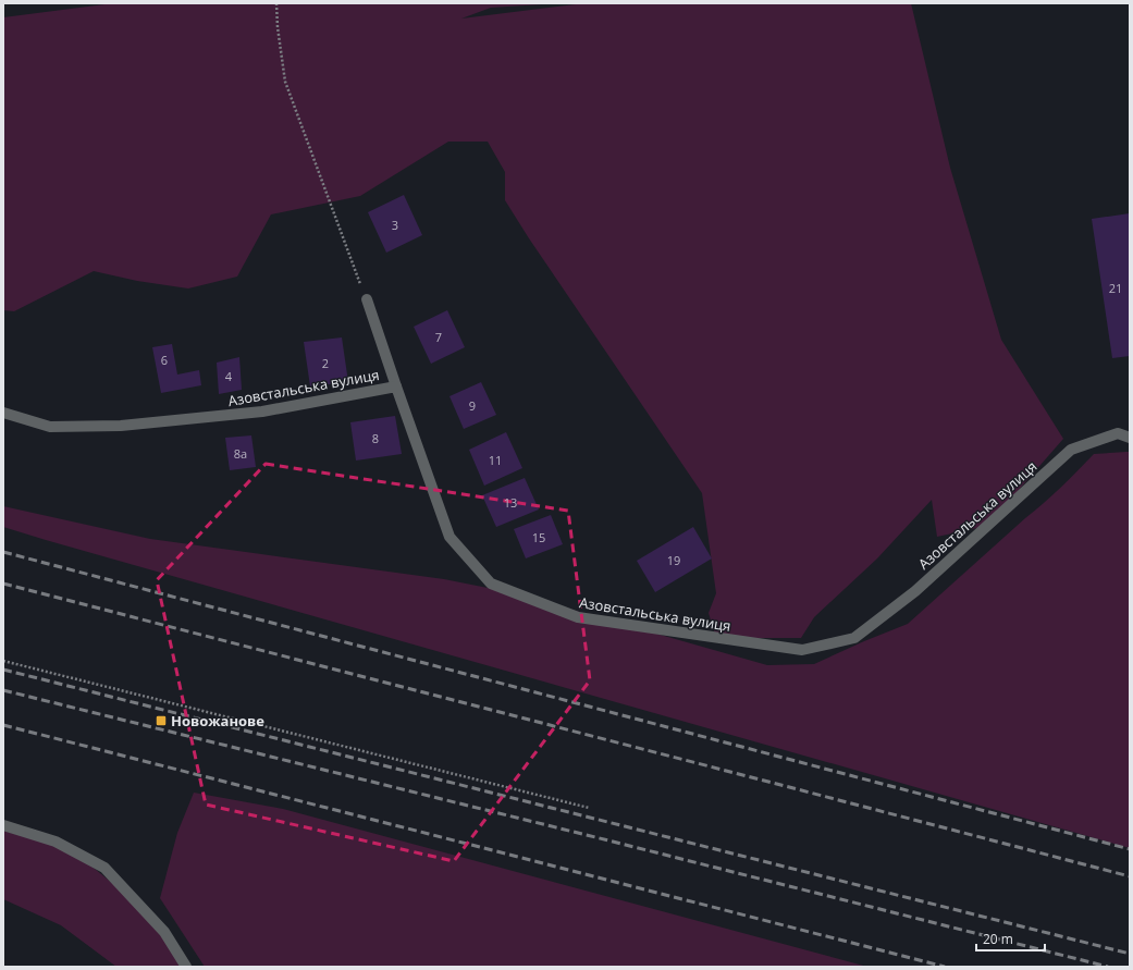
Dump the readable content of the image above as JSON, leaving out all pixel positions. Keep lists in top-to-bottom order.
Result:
{
  "streets": {
    "street": ["Азовстальська вулиця"]
  },
  "places": {
    "transit": ["Новожанове"]
  },
  "house_numbers": [
    "3",
    "21",
    "7",
    "6",
    "2",
    "4",
    "9",
    "8",
    "8а",
    "11",
    "13",
    "15",
    "19"
  ],
  "scale_bar": "20 m"
}
